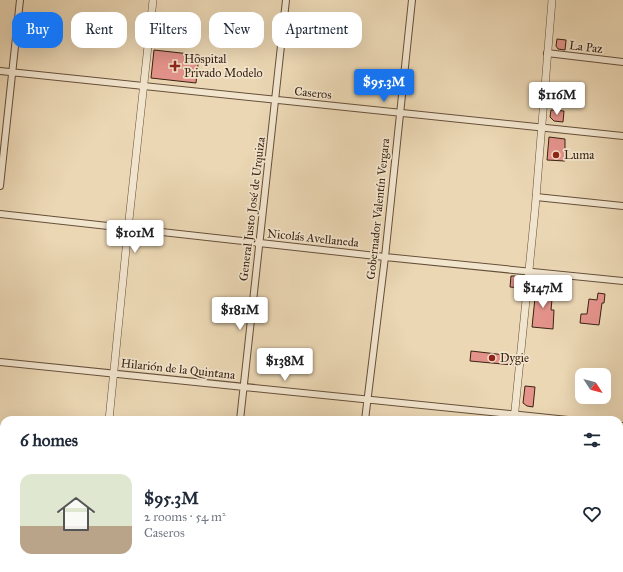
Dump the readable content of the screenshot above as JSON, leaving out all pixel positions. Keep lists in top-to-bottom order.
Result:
{
  "streets": {
    "street": [
      "La Paz",
      "Caseros",
      "General Justo José de Urquiza",
      "Gobernador Valentín Vergara",
      "Nicolás Avellaneda",
      "Hilarión de la Quintana"
    ]
  },
  "crossings": [
    ["Caseros", "General Justo José de Urquiza"],
    ["Caseros", "Gobernador Valentín Vergara"],
    ["General Justo José de Urquiza", "Nicolás Avellaneda"],
    ["General Justo José de Urquiza", "Hilarión de la Quintana"],
    ["Gobernador Valentín Vergara", "Nicolás Avellaneda"],
    ["Gobernador Valentín Vergara", "Hilarión de la Quintana"]
  ],
  "places": {
    "health": ["Hospital Privado Modelo"],
    "other": ["Luma", "Dygie"]
  },
  "north": "bottom right",
  "page": {
    "chip": [
      "Buy",
      "Rent",
      "Filters",
      "New",
      "Apartment"
    ],
    "price": [
      "$95.3M",
      "$116M",
      "$101M",
      "$147M",
      "$181M",
      "$138M"
    ],
    "heading": "6 homes",
    "list": [
      {
        "name": "$95.3M",
        "note": "2 rooms · 54 m² · Caseros"
      }
    ]
  }
}
